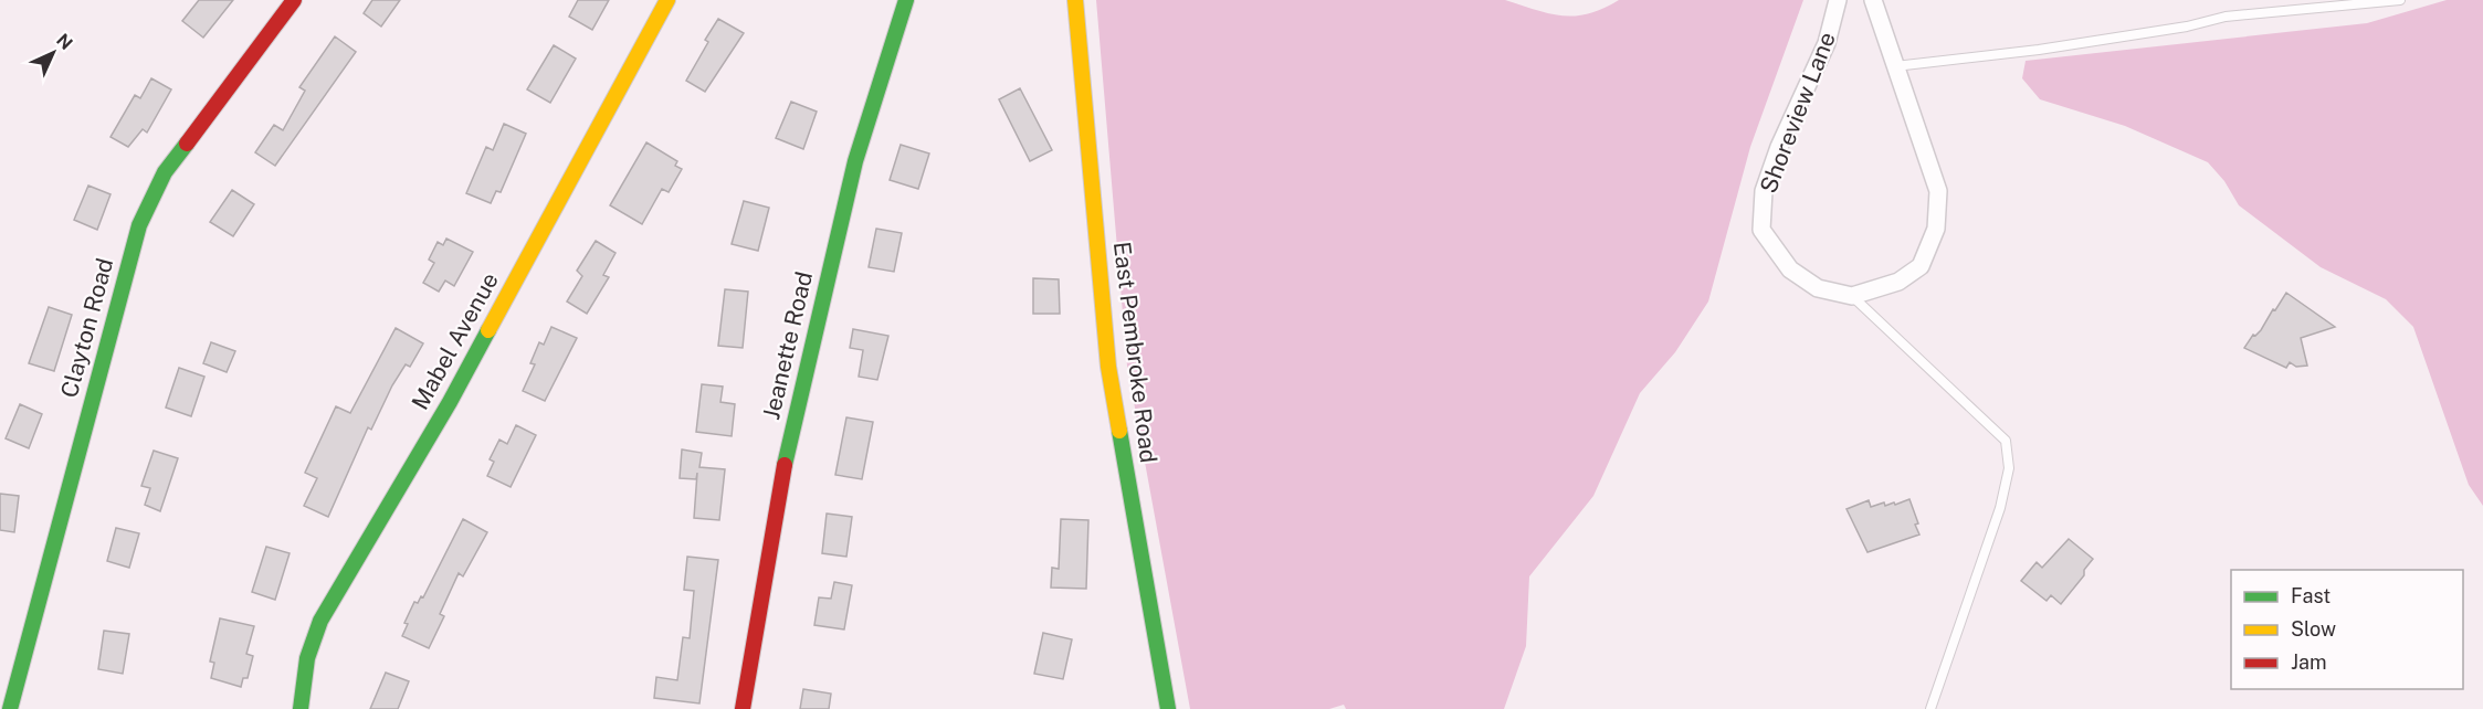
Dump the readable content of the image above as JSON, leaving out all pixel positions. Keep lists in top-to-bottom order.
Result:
{
  "streets": {
    "street": [
      "Shoreview Lane",
      "Clayton Road",
      "Mabel Avenue",
      "Jeanette Road",
      "East Pembroke Road"
    ]
  },
  "legend": ["Fast", "Slow", "Jam"],
  "north": "top right"
}
